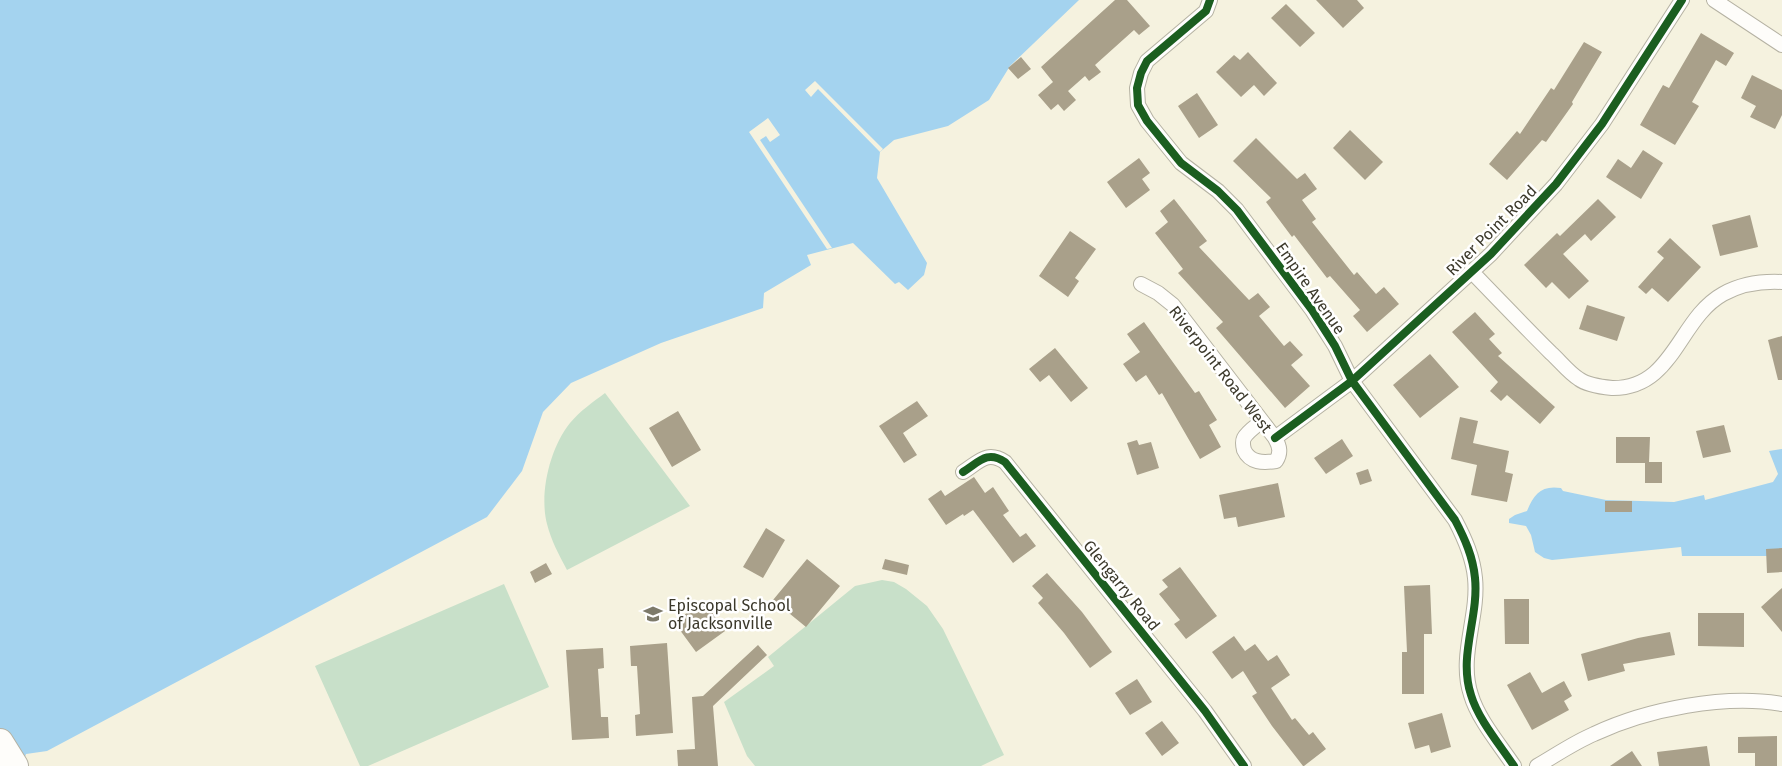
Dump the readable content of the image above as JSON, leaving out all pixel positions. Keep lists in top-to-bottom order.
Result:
{
  "streets": {
    "street": [
      "River Point Road",
      "Empire Avenue",
      "Riverpoint Road West",
      "Glengarry Road"
    ]
  },
  "crossings": [
    ["River Point Road", "Empire Avenue"],
    ["River Point Road", "Riverpoint Road West"]
  ],
  "places": {
    "school or university": ["Episcopal School of Jacksonville"]
  }
}
